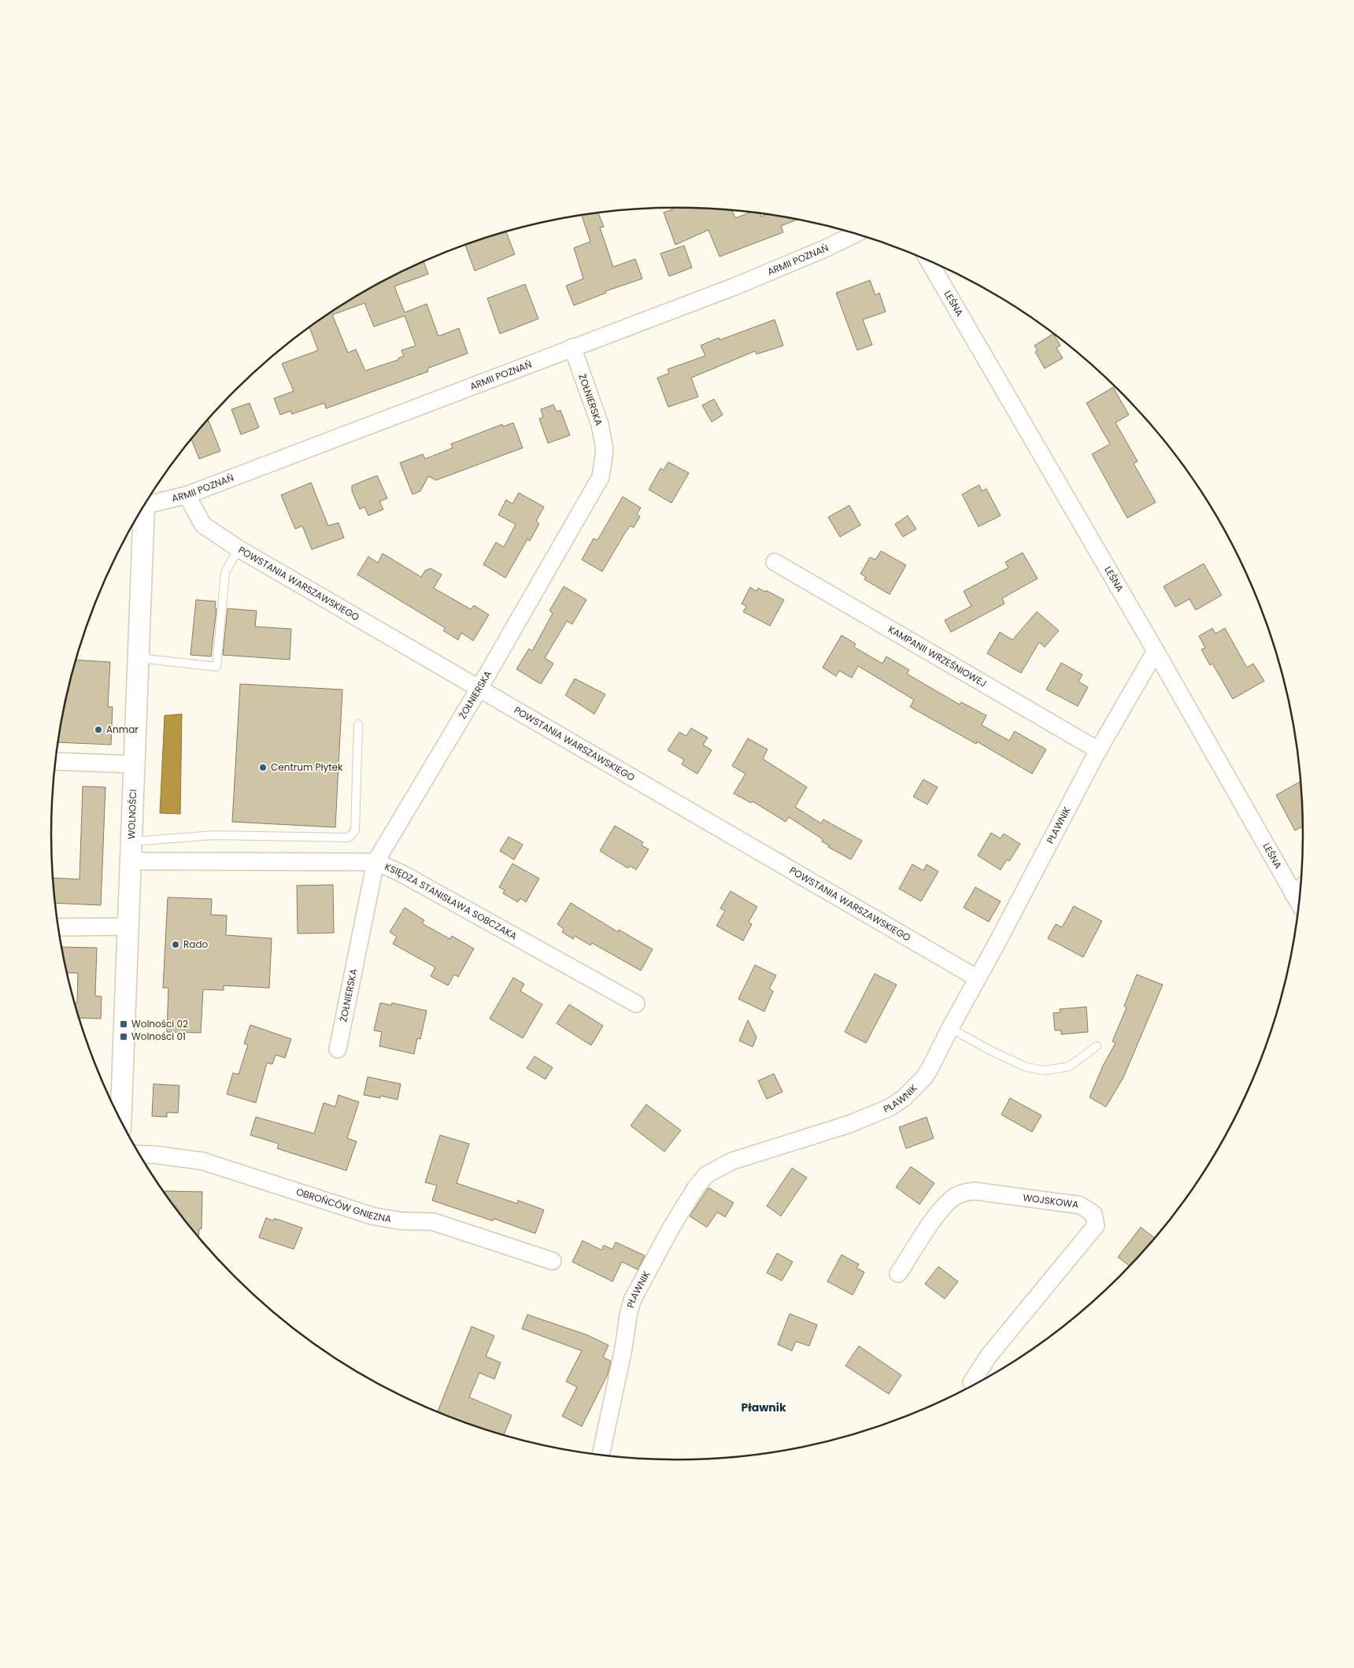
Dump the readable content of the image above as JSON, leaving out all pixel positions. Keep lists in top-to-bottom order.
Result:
{
  "streets": {
    "street": [
      "ARMII POZNAŃ",
      "LEŚNA",
      "ŻOŁNIERSKA",
      "POWSTANIA WARSZAWSKIEGO",
      "KAMPANII WRZEŚNIOWEJ",
      "WOLNOŚCI",
      "PŁAWNIK",
      "KSIĘDZA STANISŁAWA SOBCZAKA",
      "WOJSKOWA",
      "OBROŃCÓW GNIEZNA"
    ]
  },
  "crossings": [
    ["ARMII POZNAŃ", "ŻOŁNIERSKA"],
    ["ARMII POZNAŃ", "POWSTANIA WARSZAWSKIEGO"],
    ["LEŚNA", "PŁAWNIK"],
    ["ŻOŁNIERSKA", "POWSTANIA WARSZAWSKIEGO"],
    ["ŻOŁNIERSKA", "KSIĘDZA STANISŁAWA SOBCZAKA"],
    ["POWSTANIA WARSZAWSKIEGO", "PŁAWNIK"],
    ["KAMPANII WRZEŚNIOWEJ", "PŁAWNIK"],
    ["WOLNOŚCI", "KSIĘDZA STANISŁAWA SOBCZAKA"]
  ],
  "districts": ["Pławnik"],
  "places": {
    "other": ["Anmar", "Centrum Płytek", "Rado"],
    "transit": ["Wolności 02", "Wolności 01"]
  }
}
